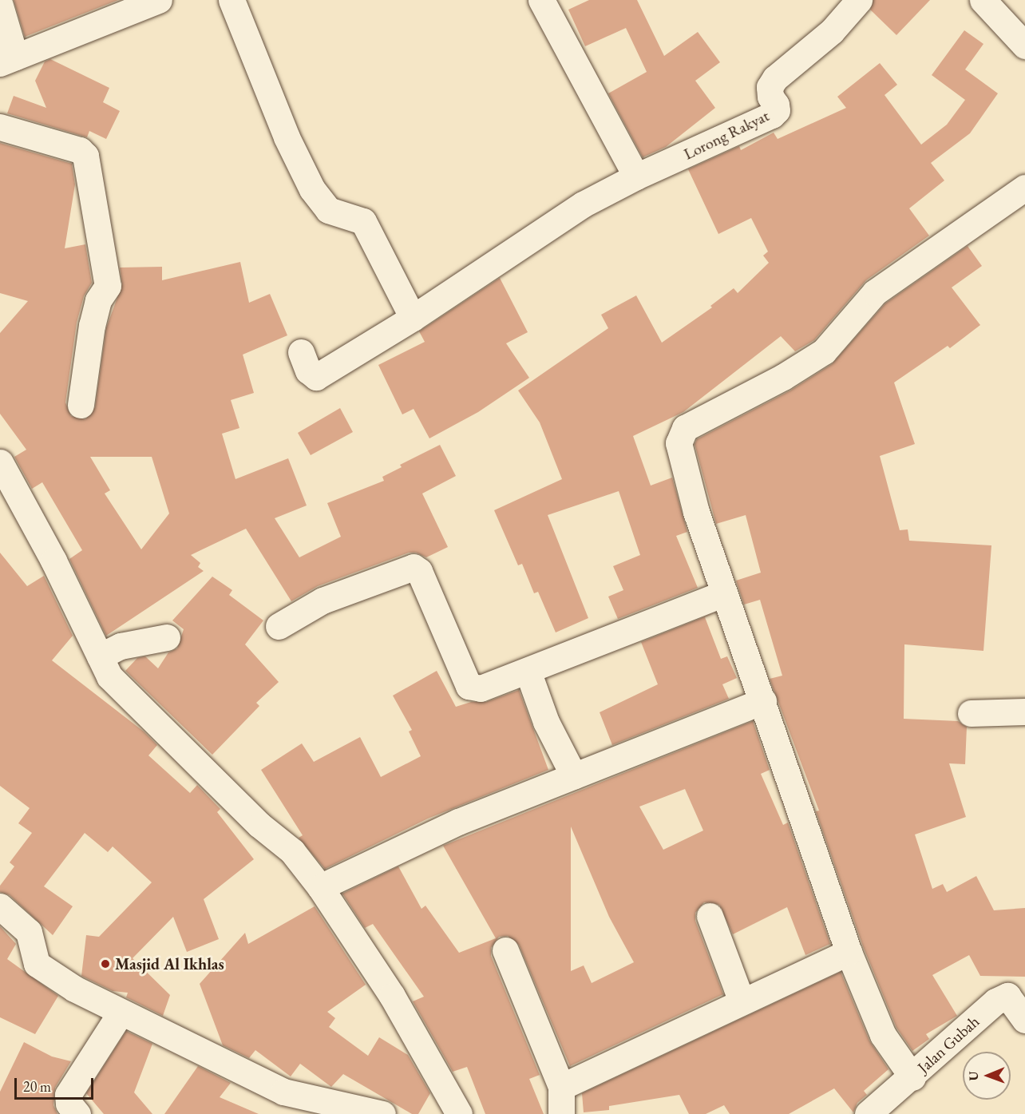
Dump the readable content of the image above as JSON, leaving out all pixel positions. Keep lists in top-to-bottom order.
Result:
{
  "streets": {
    "street": ["Lorong Rakyat", "Jalan Gubah"]
  },
  "places": ["Masjid Al Ikhlas"],
  "scale_bar": "20 m",
  "north": "left"
}
